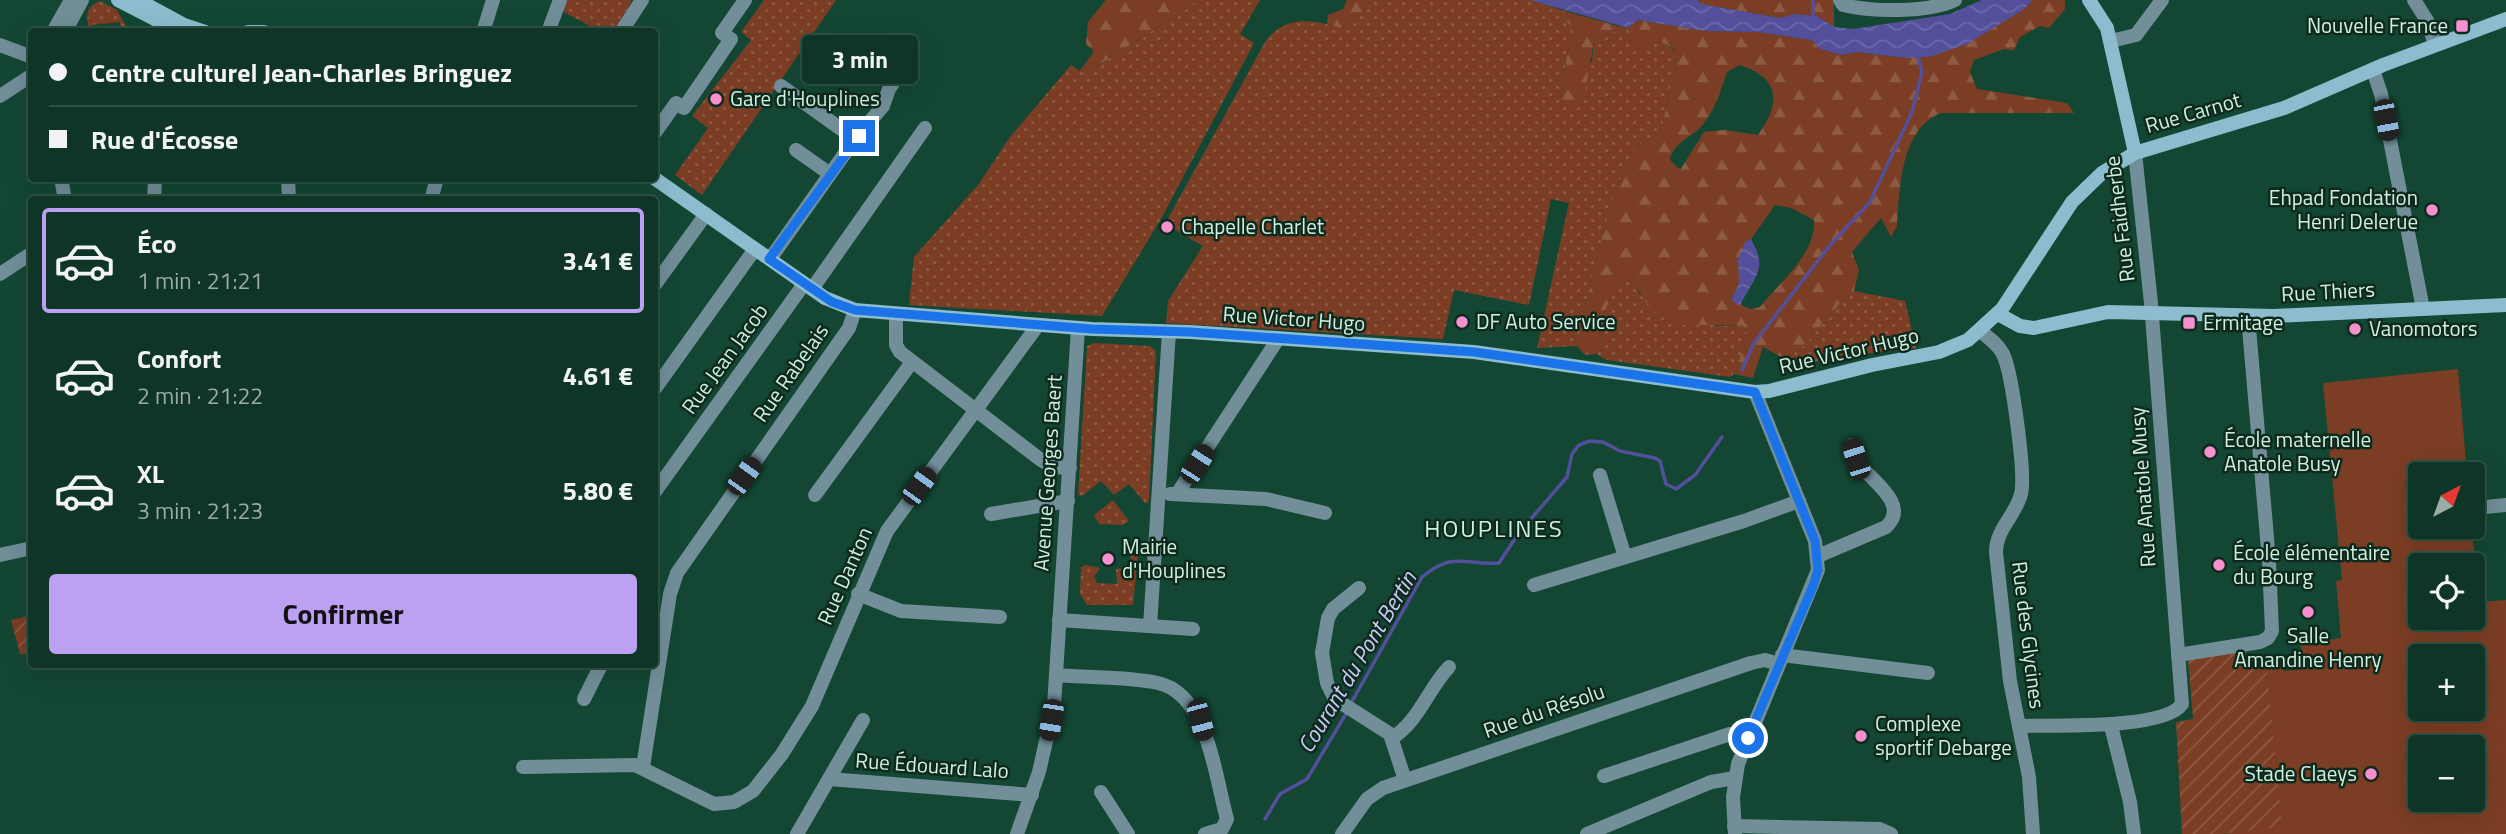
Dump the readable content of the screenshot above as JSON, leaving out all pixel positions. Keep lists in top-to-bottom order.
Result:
{
  "streets": {
    "main road": [
      "Rue Carnot",
      "Rue Faidherbe",
      "Rue Thiers",
      "Rue Victor Hugo"
    ],
    "street": [
      "Rue Jean Jacob",
      "Rue Rabelais",
      "Avenue Georges Baert",
      "Rue Anatole Musy",
      "Rue Danton",
      "Rue des Glycines",
      "Rue du Résolu",
      "Rue Édouard Lalo"
    ]
  },
  "crossings": [
    ["Rue Carnot", "Rue Faidherbe"],
    ["Rue Carnot", "Rue Thiers"],
    ["Rue Carnot", "Rue Victor Hugo"],
    ["Rue Carnot", "Rue des Glycines"],
    ["Rue Faidherbe", "Rue Thiers"],
    ["Rue Faidherbe", "Rue Anatole Musy"],
    ["Rue Thiers", "Rue Anatole Musy"],
    ["Rue Victor Hugo", "Rue Jean Jacob"],
    ["Rue Victor Hugo", "Rue Rabelais"],
    ["Rue Victor Hugo", "Avenue Georges Baert"],
    ["Rue Victor Hugo", "Rue Danton"],
    ["Rue Rabelais", "Rue Danton"],
    ["Avenue Georges Baert", "Rue Édouard Lalo"]
  ],
  "districts": ["HOUPLINES"],
  "water": ["Courant du Pont Bertin"],
  "places": {
    "transit": ["Nouvelle France", "Ermitage"],
    "other": [
      "Gare d'Houplines",
      "Ehpad Fondation Henri Delerue",
      "Chapelle Charlet",
      "DF Auto Service",
      "Vanomotors",
      "École maternelle Anatole Busy",
      "Mairie d'Houplines",
      "École élémentaire du Bourg",
      "Salle Amandine Henry",
      "Complexe sportif Debarge",
      "Stade Claeys"
    ]
  },
  "north": "top right",
  "page": {
    "banner": ["Centre culturel Jean-Charles Bringuez", "Rue d'Écosse"],
    "bubble": "3 min",
    "list": [
      {
        "name": "Éco",
        "note": "1 min · 21:21",
        "value": "3.41 €"
      },
      {
        "name": "Confort",
        "note": "2 min · 21:22",
        "value": "4.61 €"
      },
      {
        "name": "XL",
        "note": "3 min · 21:23",
        "value": "5.80 €"
      }
    ],
    "map_buttons": ["+", "−"],
    "buttons": "Confirmer"
  }
}
